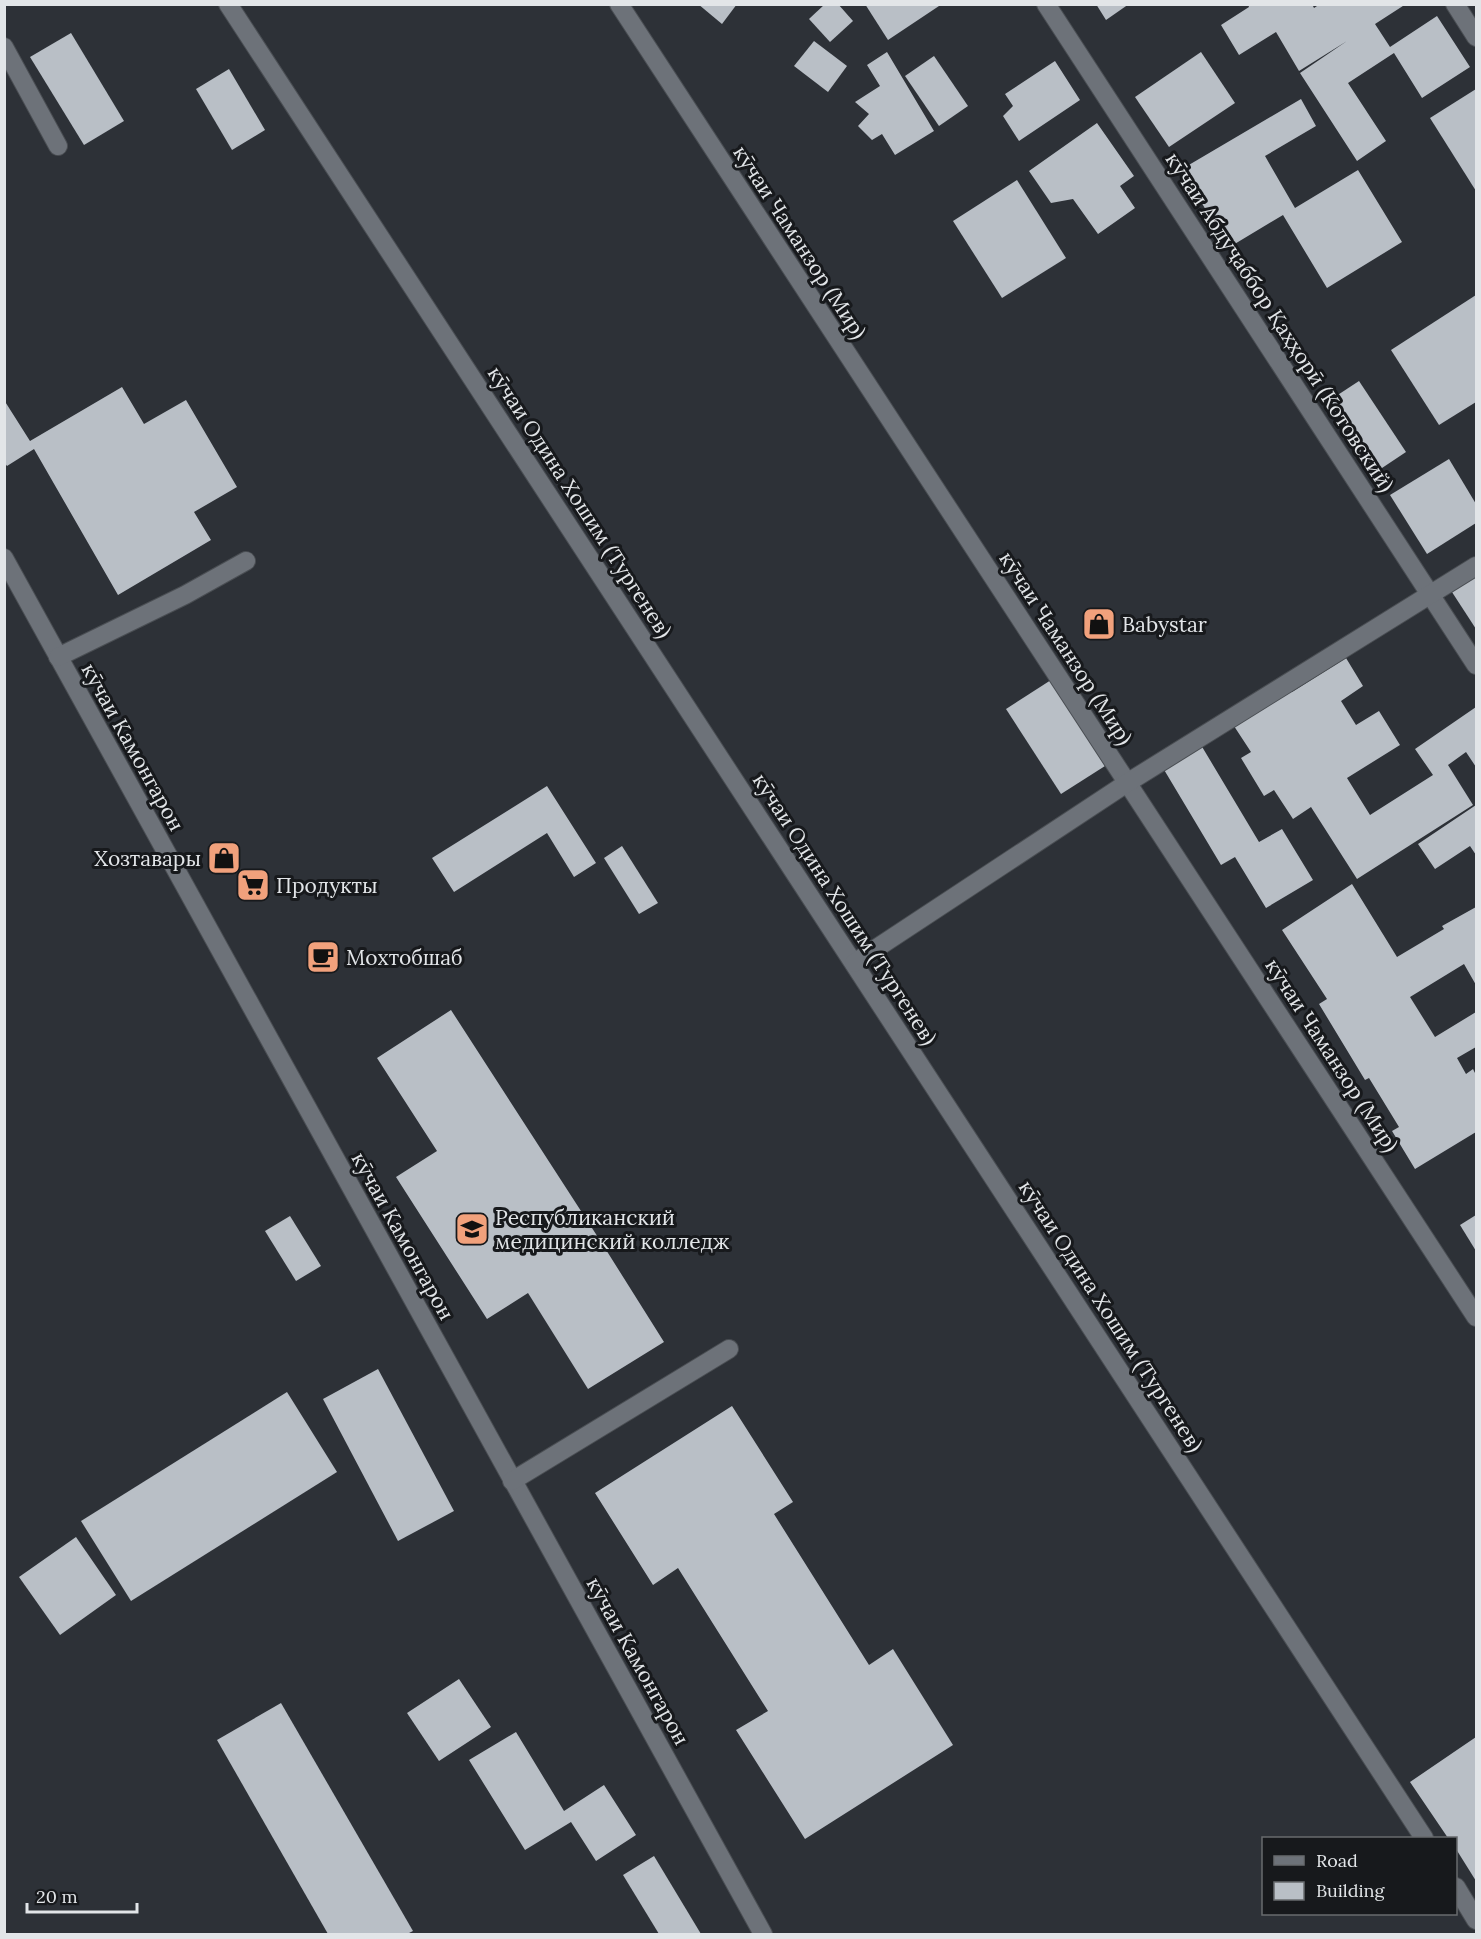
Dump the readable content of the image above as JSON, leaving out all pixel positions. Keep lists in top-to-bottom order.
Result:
{
  "streets": {
    "street": [
      "кӯчаи Чаманзор (Мир)",
      "кӯчаи Абдуҷаббор Қаҳҳорӣ (Котовский)",
      "кӯчаи Одина Хошим (Тургенев)",
      "кӯчаи Камонгарон"
    ]
  },
  "places": {
    "shop": ["Babystar", "Хозтавары"],
    "supermarket": ["Продукты"],
    "cafe": ["Мохтобшаб"],
    "school or university": ["Республиканский медицинский колледж"]
  },
  "legend": ["Road", "Building"],
  "scale_bar": "20 m"
}
